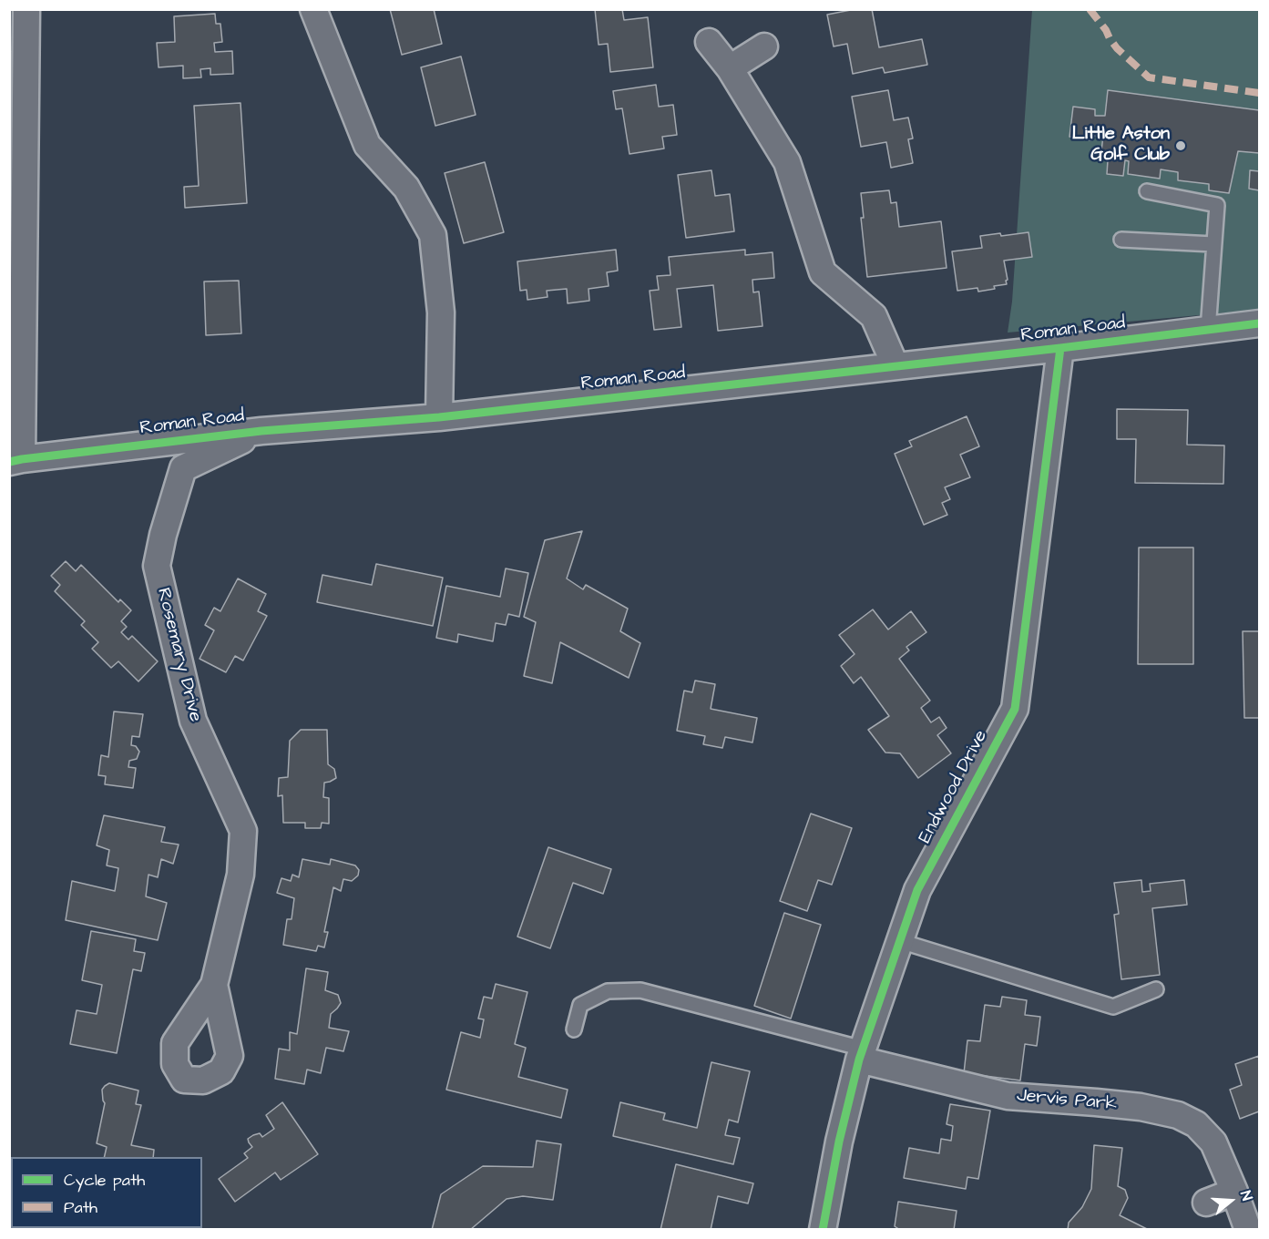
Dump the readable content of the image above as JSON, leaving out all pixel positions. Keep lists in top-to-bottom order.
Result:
{
  "streets": {
    "street": [
      "Roman Road",
      "Rosemary Drive",
      "Endwood Drive",
      "Jervis Park"
    ]
  },
  "crossings": [
    ["Roman Road", "Rosemary Drive"],
    ["Roman Road", "Endwood Drive"],
    ["Endwood Drive", "Jervis Park"]
  ],
  "places": ["Little Aston Golf Club"],
  "legend": ["Cycle path", "Path"],
  "north": "right"
}
